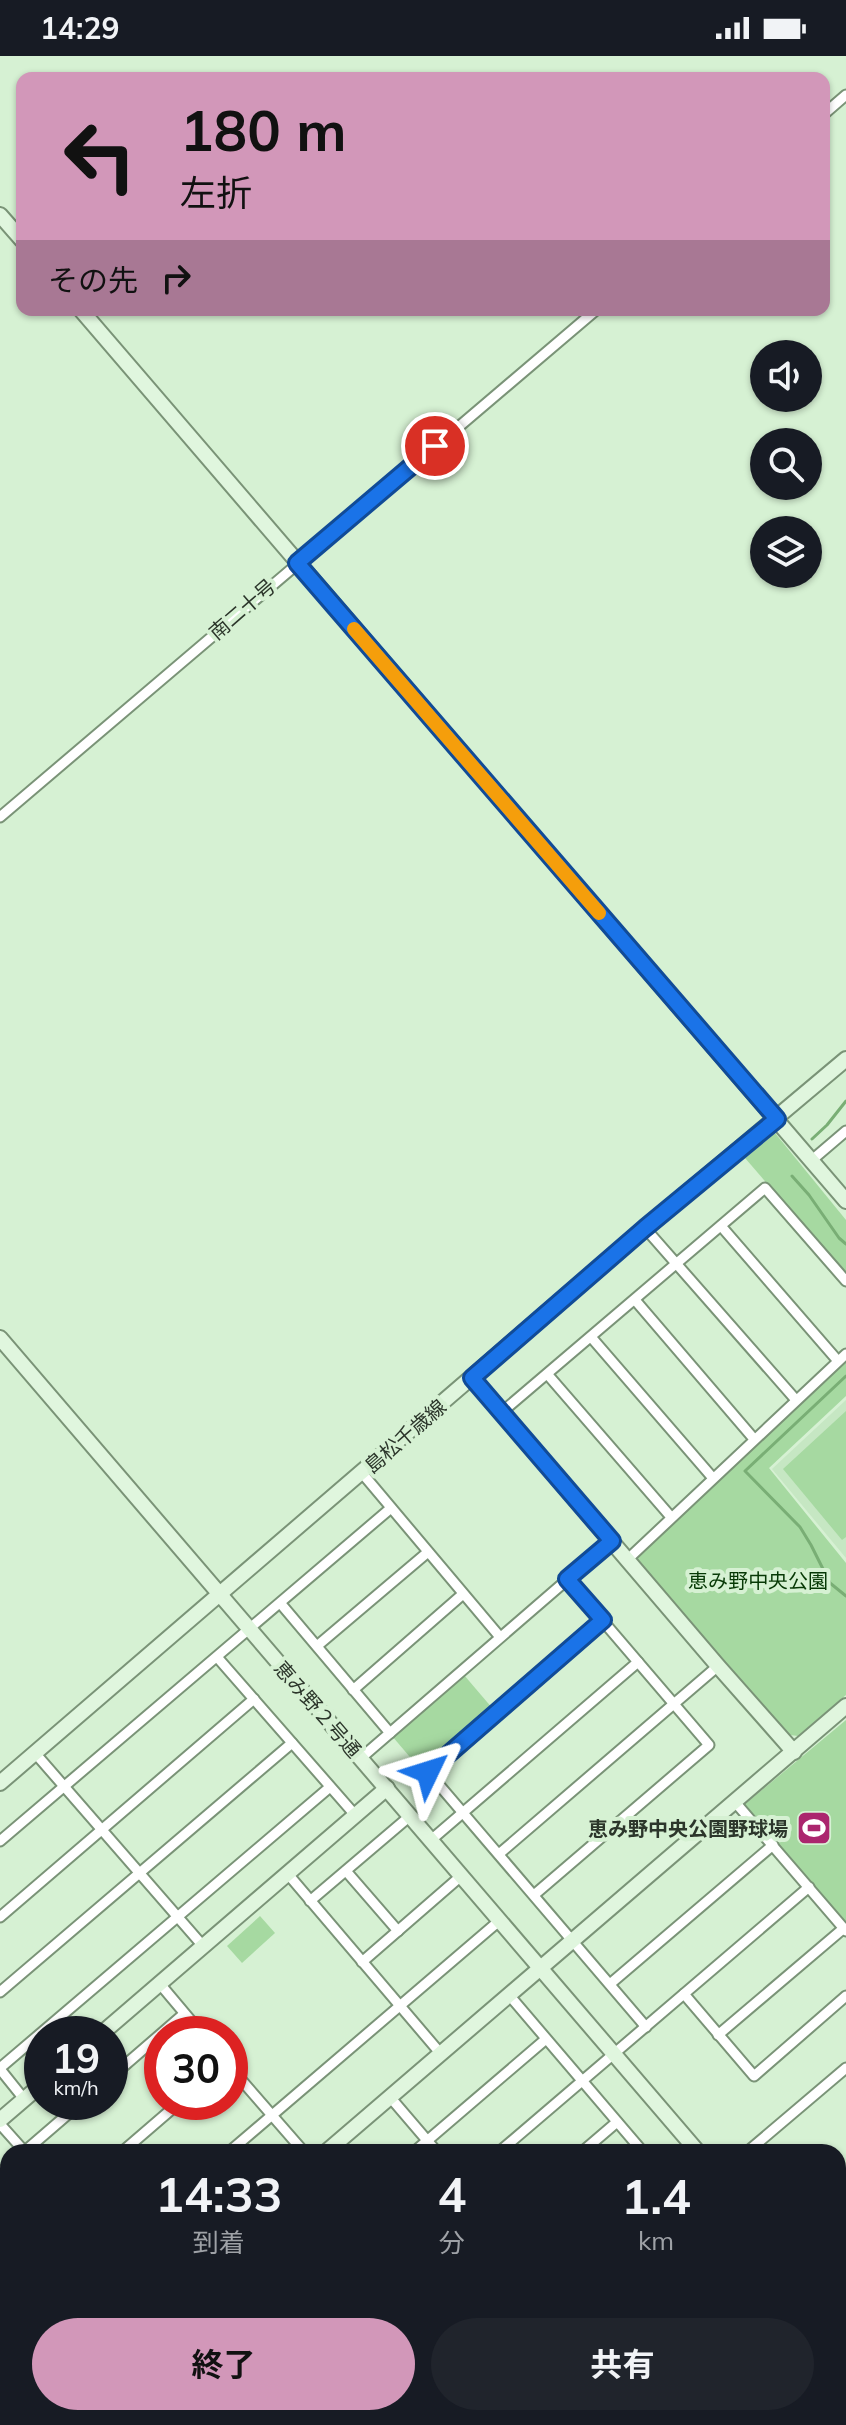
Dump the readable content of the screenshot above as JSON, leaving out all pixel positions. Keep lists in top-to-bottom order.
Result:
{
  "streets": {
    "street": ["南二十号", "島松千歳線", "恵み野２号通"]
  },
  "crossings": [
    ["島松千歳線", "恵み野２号通"]
  ],
  "parks": ["恵み野中央公園"],
  "places": {
    "sports": ["恵み野中央公園野球場"]
  },
  "page": {
    "status": "14:29",
    "turn": ["180 m", "左折"],
    "then": "その先",
    "speed": "19 km/h",
    "limit": "30",
    "eta": [
      "14:33",
      "到着",
      "4",
      "分",
      "1.4",
      "km"
    ],
    "buttons": ["終了", "共有"]
  }
}
